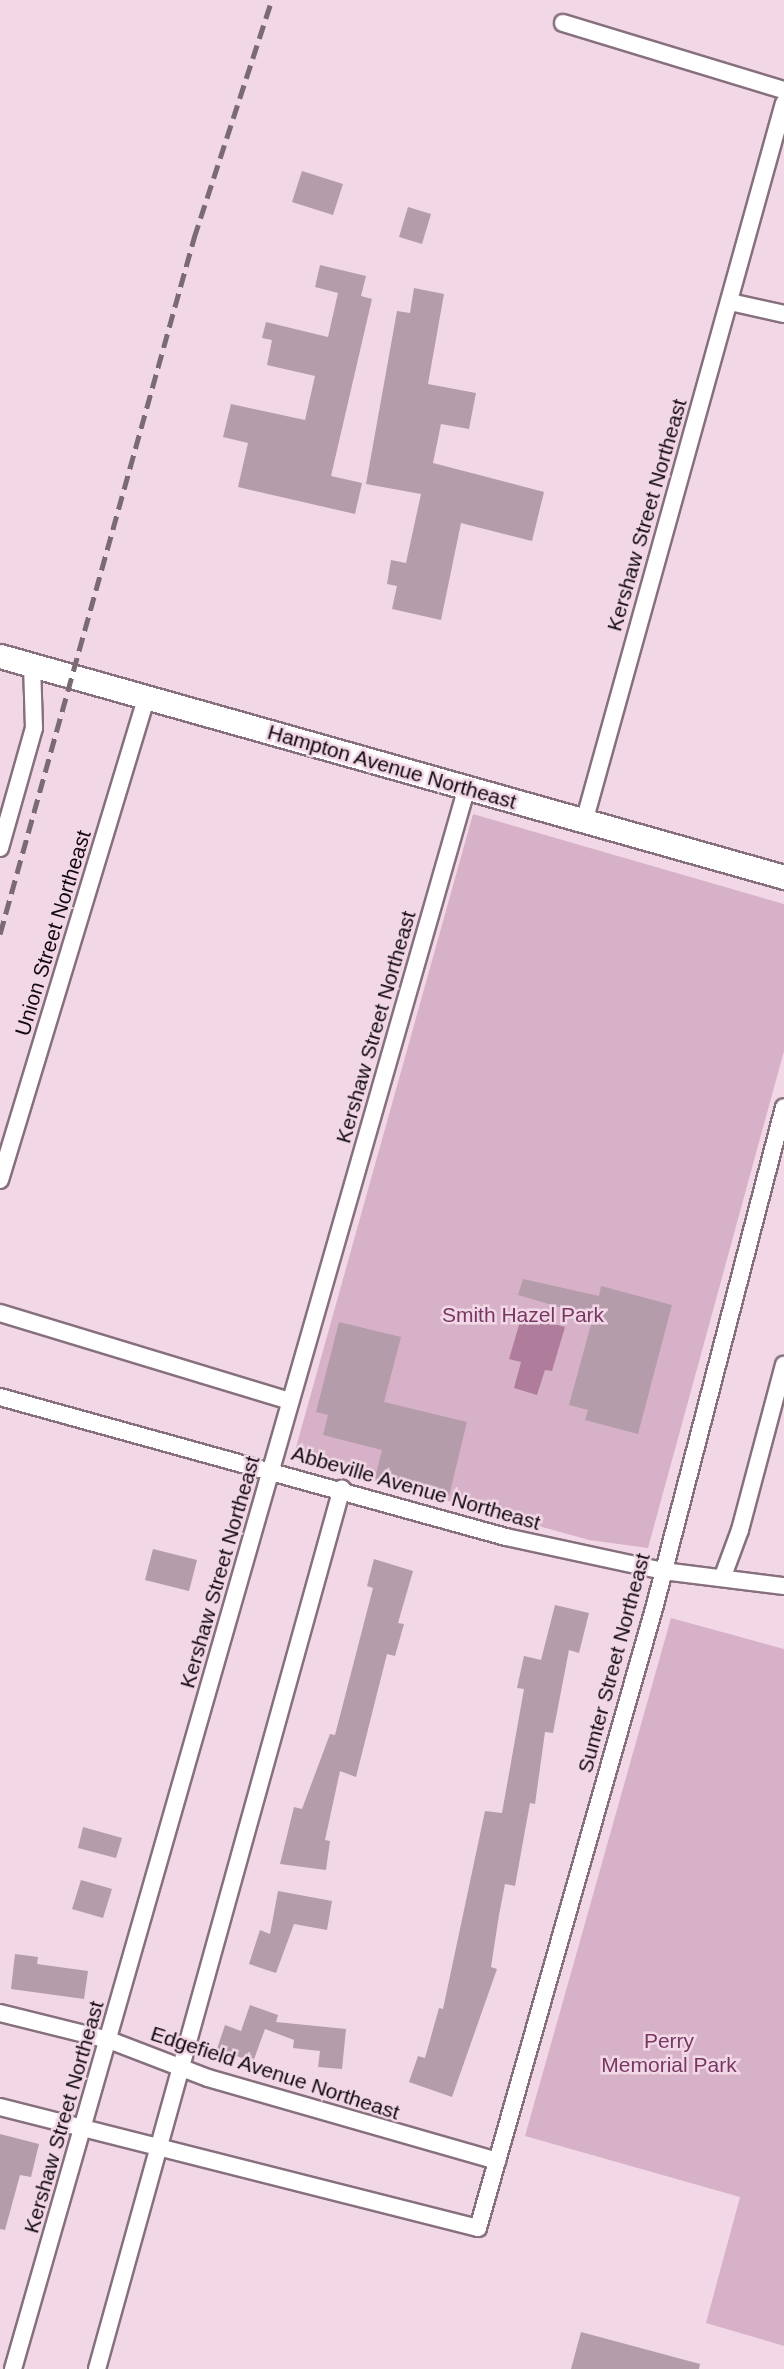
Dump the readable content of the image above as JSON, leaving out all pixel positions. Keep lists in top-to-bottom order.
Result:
{
  "streets": {
    "street": [
      "Kershaw Street Northeast",
      "Hampton Avenue Northeast",
      "Union Street Northeast",
      "Abbeville Avenue Northeast",
      "Sumter Street Northeast",
      "Edgefield Avenue Northeast"
    ]
  },
  "crossings": [
    ["Kershaw Street Northeast", "Hampton Avenue Northeast"],
    ["Kershaw Street Northeast", "Abbeville Avenue Northeast"],
    ["Kershaw Street Northeast", "Edgefield Avenue Northeast"],
    ["Hampton Avenue Northeast", "Union Street Northeast"],
    ["Abbeville Avenue Northeast", "Sumter Street Northeast"],
    ["Sumter Street Northeast", "Edgefield Avenue Northeast"]
  ],
  "parks": ["Smith Hazel Park", "Perry Memorial Park"]
}
